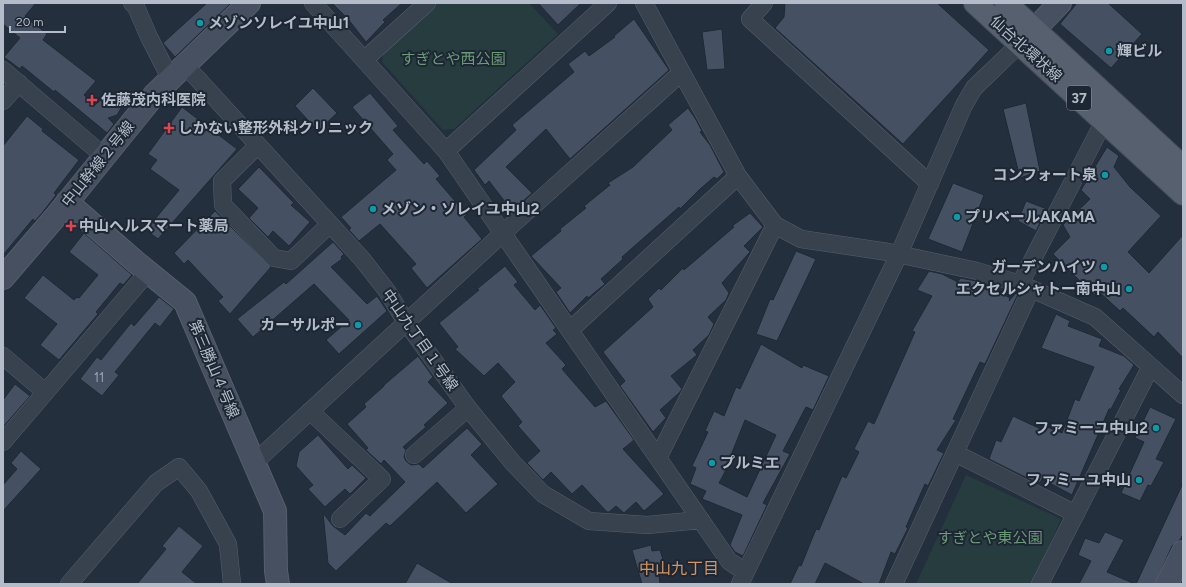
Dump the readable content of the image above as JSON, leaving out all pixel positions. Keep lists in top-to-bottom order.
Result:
{
  "streets": {
    "main road": ["仙台北環状線", "37"],
    "street": ["中山幹線２号線", "中山九丁目１号線", "第三勝山４号線"]
  },
  "crossings": [
    ["中山幹線２号線", "中山九丁目１号線"],
    ["中山幹線２号線", "第三勝山４号線"]
  ],
  "districts": ["中山九丁目"],
  "parks": ["すぎとや西公園", "すぎとや東公園"],
  "places": {
    "other": [
      "メゾンソレイユ中山1",
      "輝ビル",
      "コンフォート泉",
      "メゾン・ソレイユ中山2",
      "プリベールAKAMA",
      "ガーデンハイツ",
      "エクセルシャトー南中山",
      "カーサルポー",
      "ファミーユ中山2",
      "プルミエ",
      "ファミーユ中山"
    ],
    "health": ["佐藤茂内科医院", "しかない整形外科クリニック", "中山ヘルスマート薬局"]
  },
  "house_numbers": ["11"],
  "scale_bar": "20 m"
}
